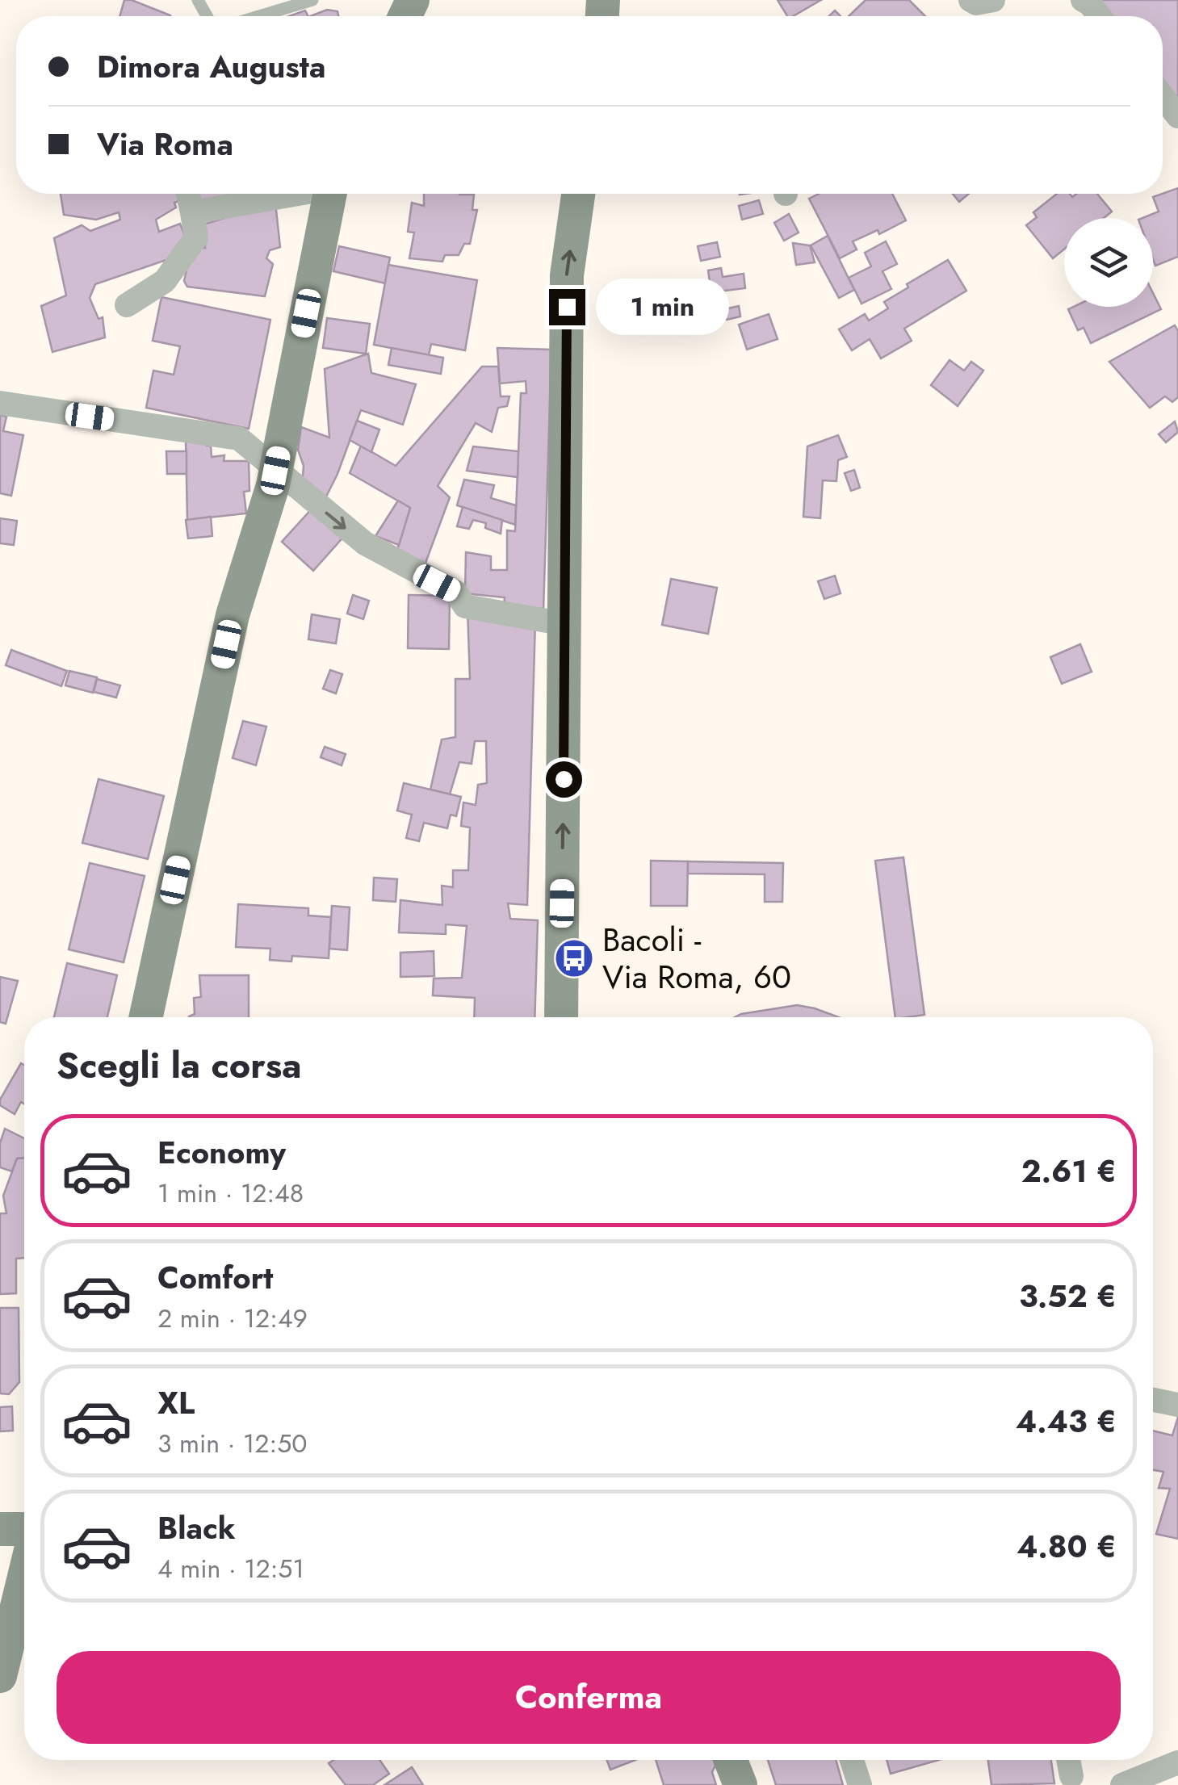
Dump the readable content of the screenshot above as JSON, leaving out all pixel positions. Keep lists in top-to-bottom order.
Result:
{
  "places": {
    "bus stop": ["Bacoli - Via Roma, 60"]
  },
  "page": {
    "banner": ["Dimora Augusta", "Via Roma"],
    "bubble": "1 min",
    "heading": "Scegli la corsa",
    "list": [
      {
        "name": "Economy",
        "note": "1 min · 12:48",
        "value": "2.61 €"
      },
      {
        "name": "Comfort",
        "note": "2 min · 12:49",
        "value": "3.52 €"
      },
      {
        "name": "XL",
        "note": "3 min · 12:50",
        "value": "4.43 €"
      },
      {
        "name": "Black",
        "note": "4 min · 12:51",
        "value": "4.80 €"
      }
    ],
    "buttons": "Conferma"
  }
}
